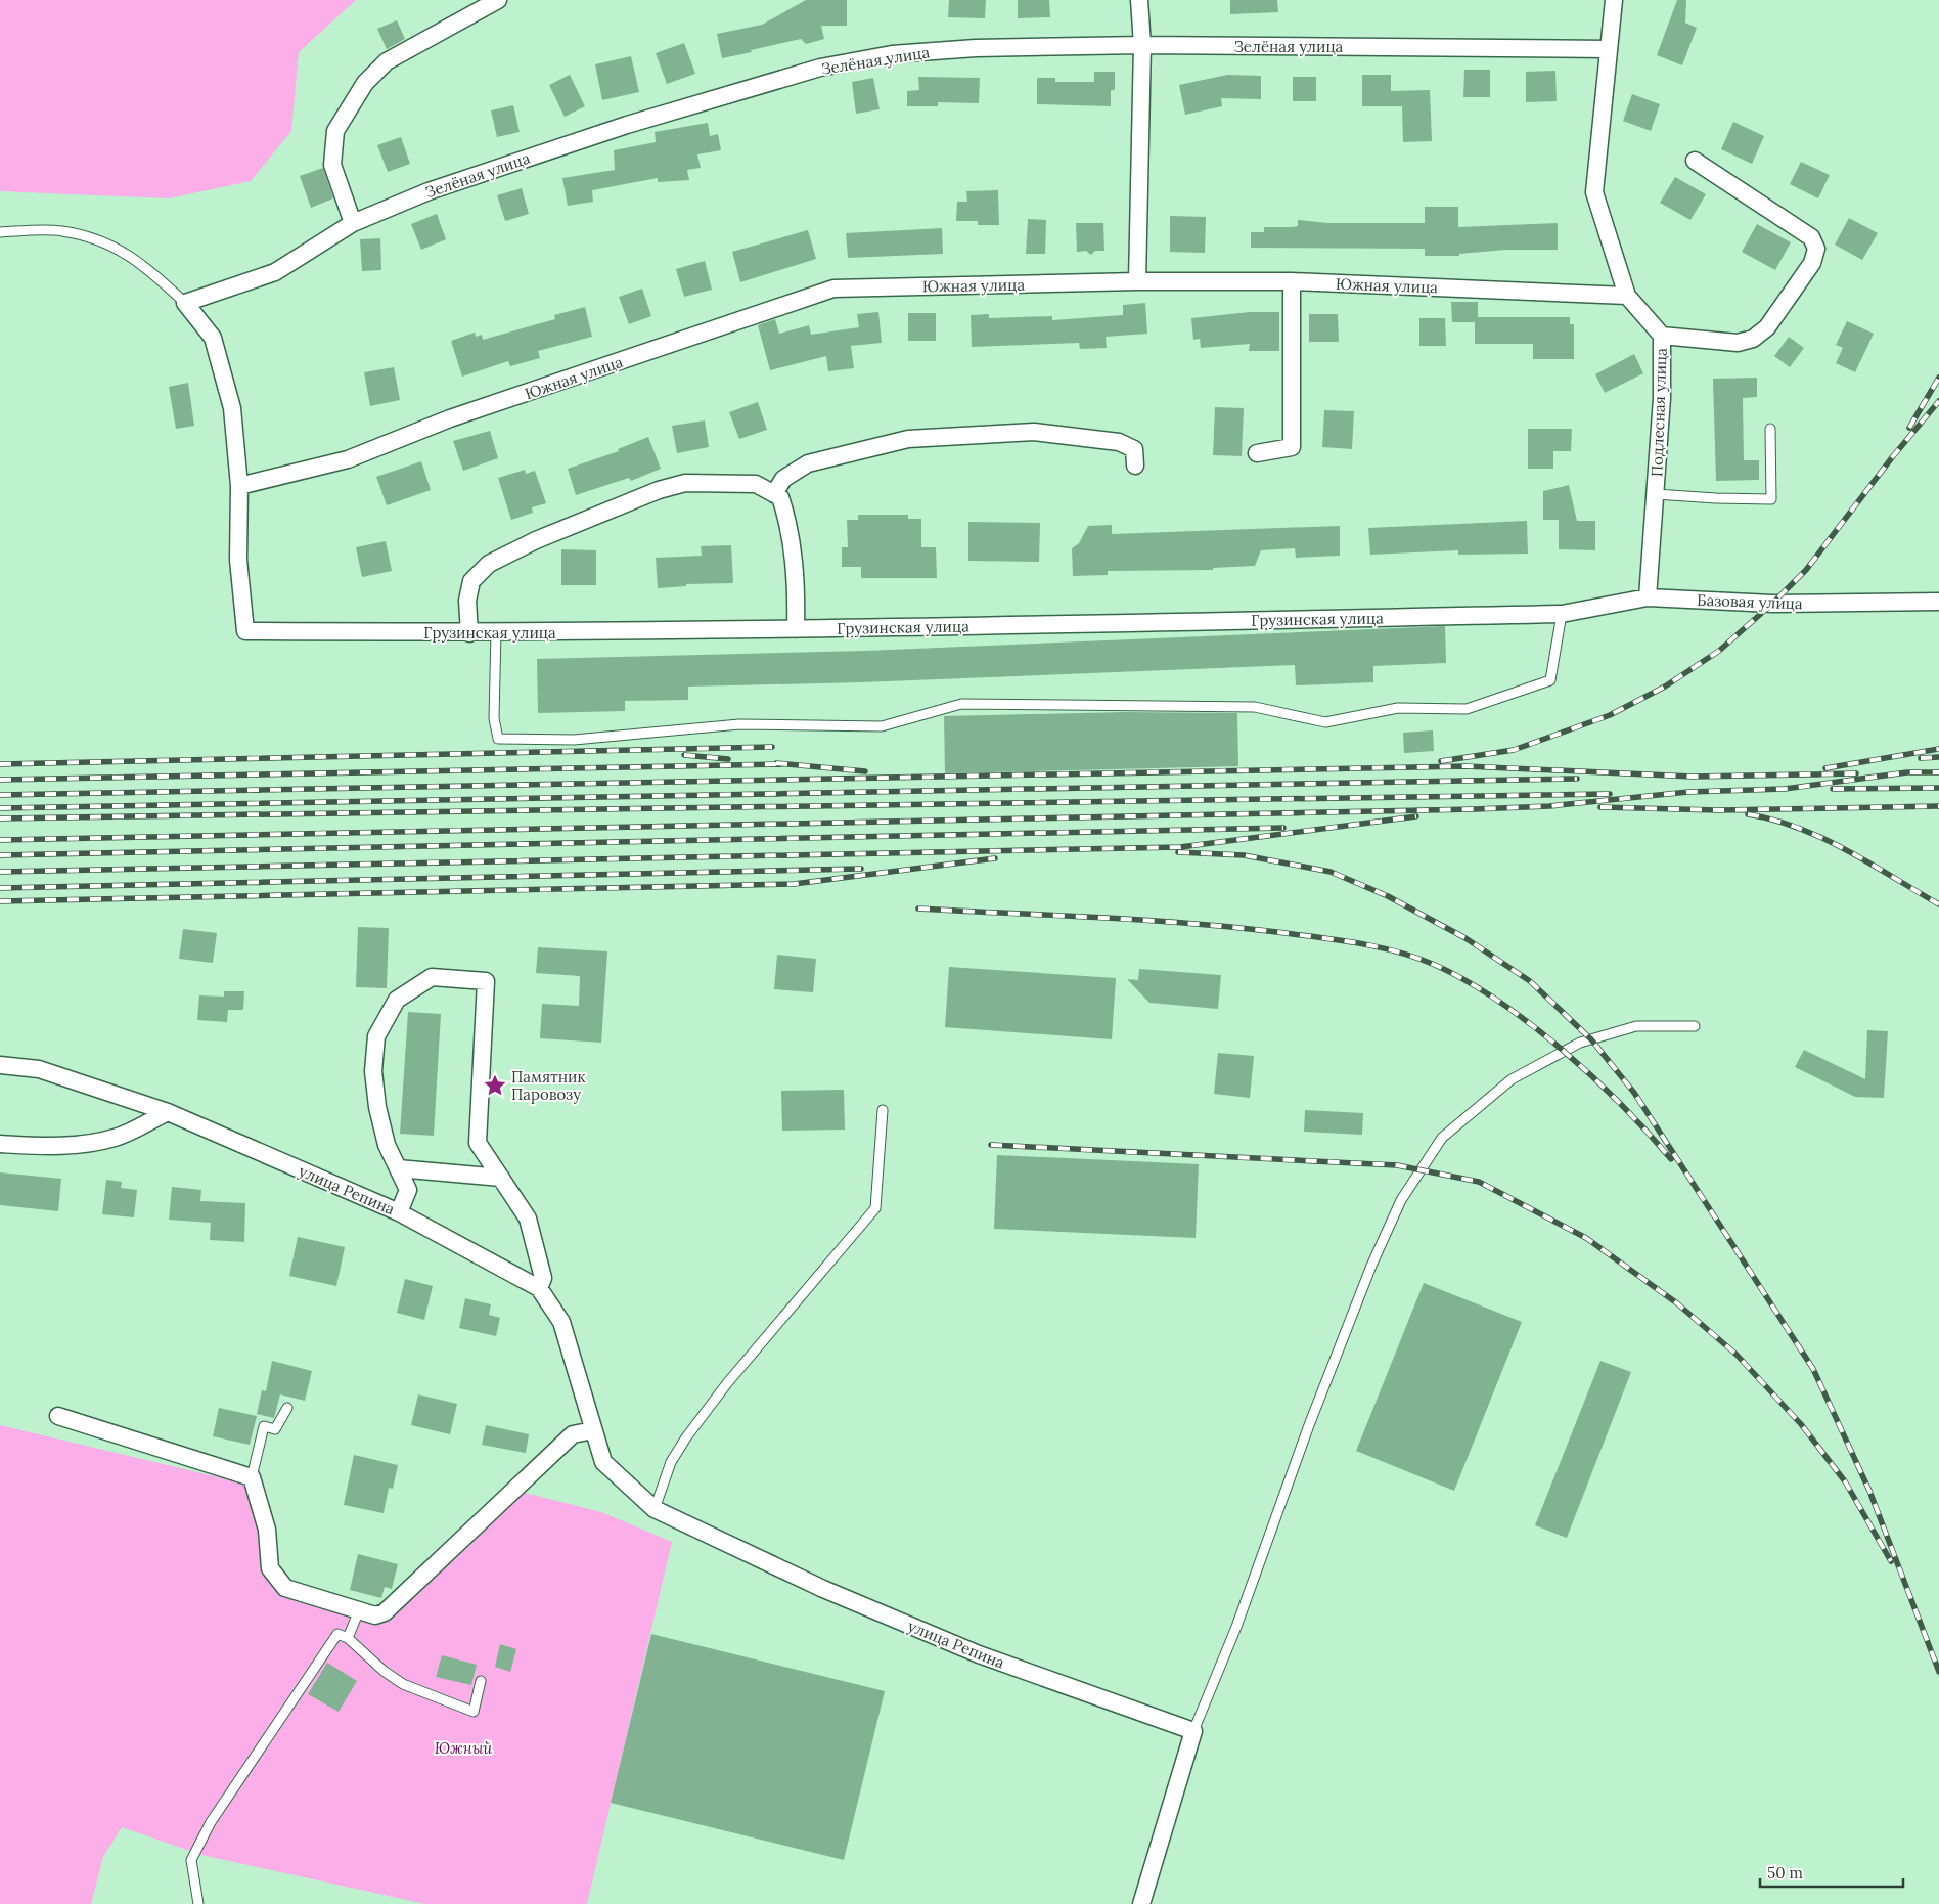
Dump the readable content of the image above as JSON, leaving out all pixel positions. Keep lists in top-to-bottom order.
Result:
{
  "streets": {
    "street": [
      "Зелёная улица",
      "Южная улица",
      "Подлесная улица",
      "Базовая улица",
      "Грузинская улица",
      "улица Репина"
    ]
  },
  "crossings": [
    ["Зелёная улица", "Подлесная улица"],
    ["Южная улица", "Подлесная улица"],
    ["Южная улица", "Грузинская улица"],
    ["Подлесная улица", "Базовая улица"],
    ["Базовая улица", "Грузинская улица"]
  ],
  "parks": ["Южный"],
  "places": {
    "place": ["Памятник Паровозу"]
  },
  "scale_bar": "50 m"
}
